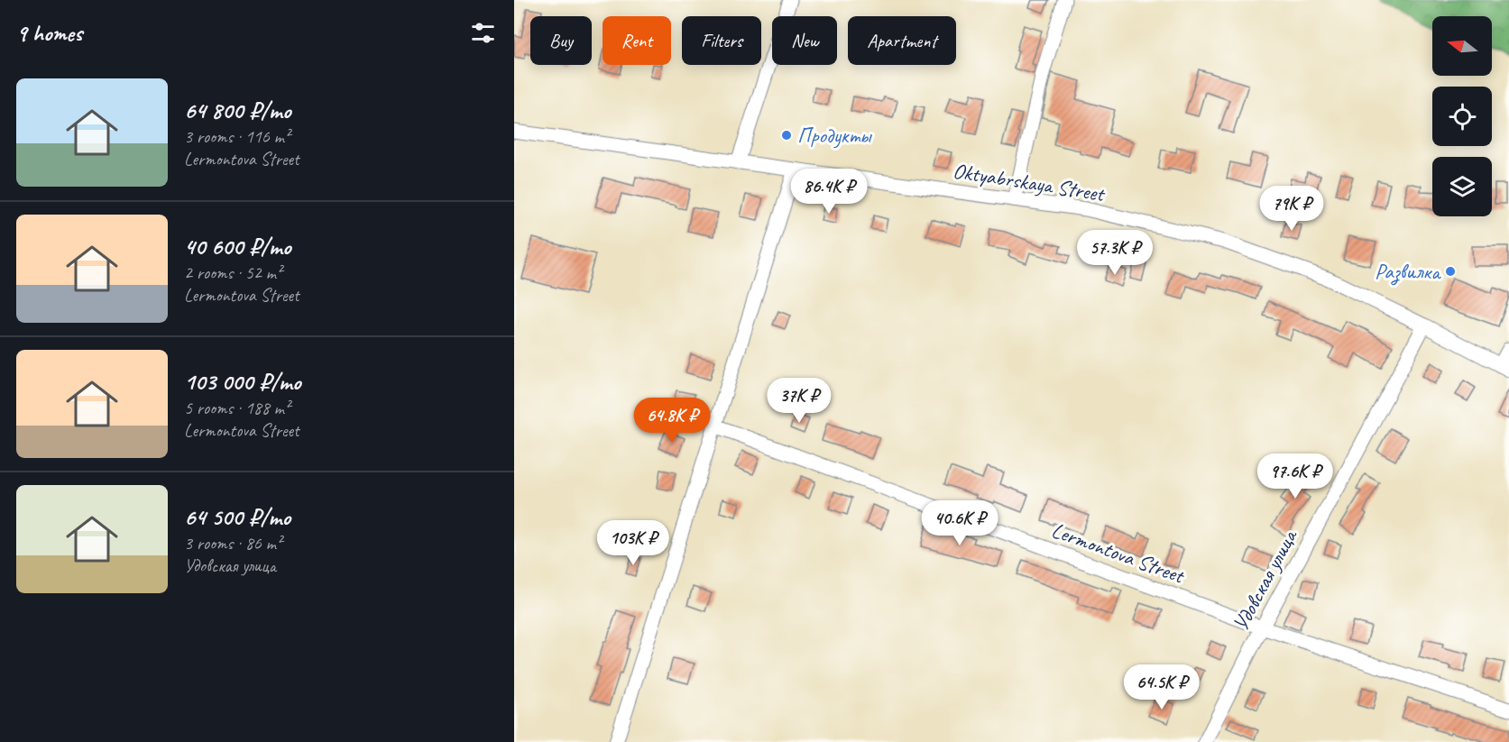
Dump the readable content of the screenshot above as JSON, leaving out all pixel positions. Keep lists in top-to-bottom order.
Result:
{
  "streets": {
    "street": ["Oktyabrskaya Street", "Lermontova Street", "Удовская улица"]
  },
  "crossings": [
    ["Oktyabrskaya Street", "Удовская улица"],
    ["Lermontova Street", "Удовская улица"]
  ],
  "places": ["Продукты", "Развилка"],
  "north": "left",
  "page": {
    "heading": "9 homes",
    "chip": [
      "Buy",
      "Rent",
      "Filters",
      "New",
      "Apartment"
    ],
    "list": [
      {
        "name": "64 800 ₽/mo",
        "note": "3 rooms · 116 m² · Lermontova Street"
      },
      {
        "name": "40 600 ₽/mo",
        "note": "2 rooms · 52 m² · Lermontova Street"
      },
      {
        "name": "103 000 ₽/mo",
        "note": "5 rooms · 188 m² · Lermontova Street"
      },
      {
        "name": "64 500 ₽/mo",
        "note": "3 rooms · 86 m² · Удовская улица"
      }
    ],
    "price": [
      "86.4K ₽",
      "79K ₽",
      "57.3K ₽",
      "37K ₽",
      "64.8K ₽",
      "97.6K ₽",
      "40.6K ₽",
      "103K ₽",
      "64.5K ₽"
    ]
  }
}
